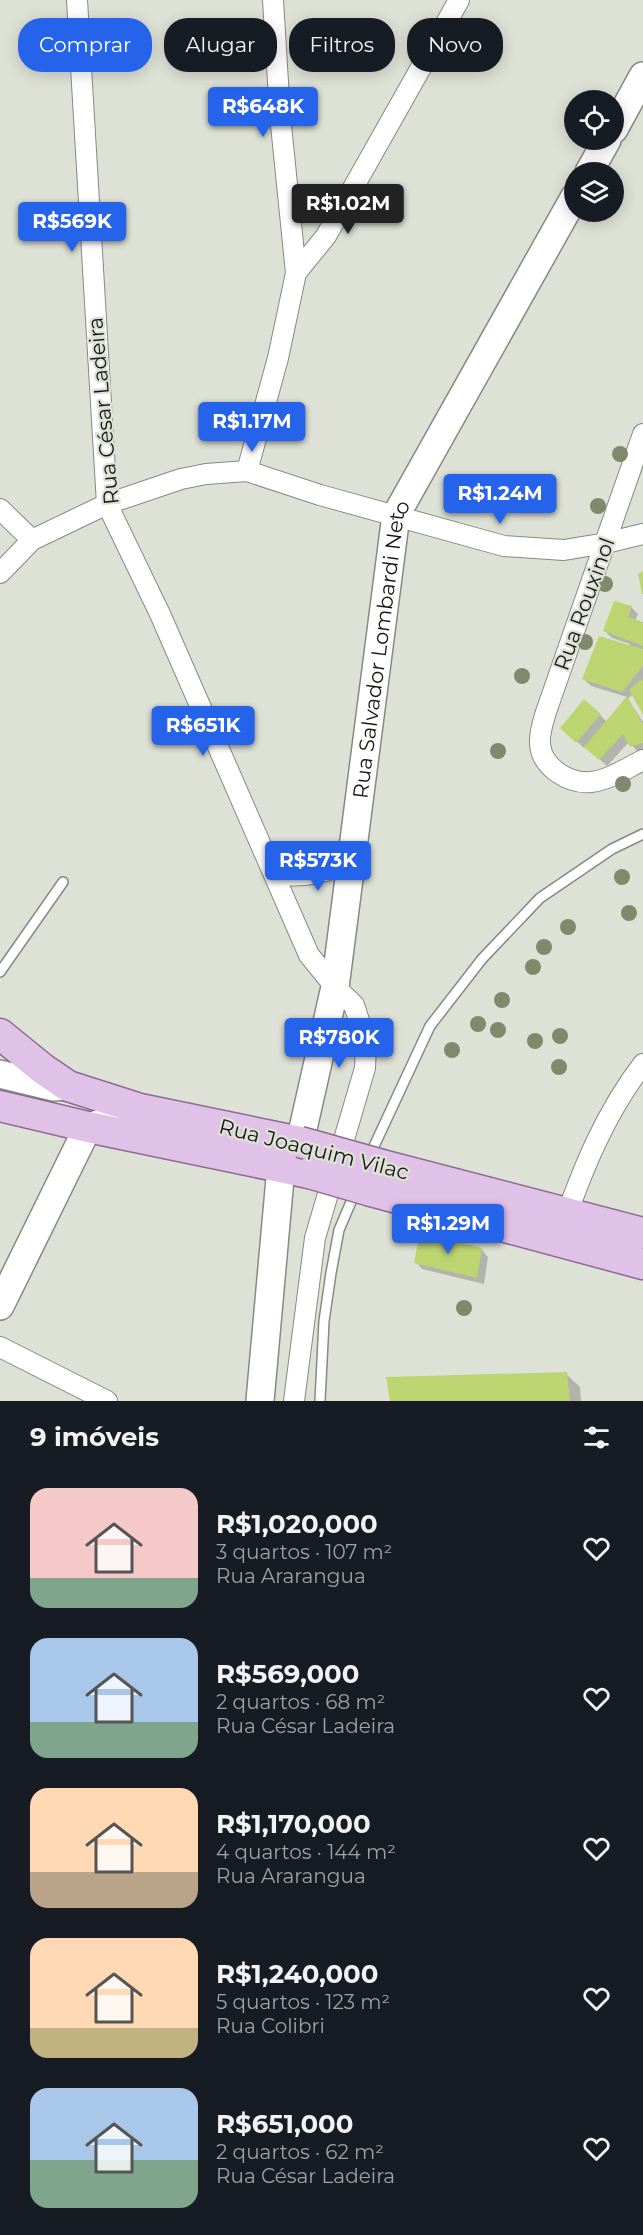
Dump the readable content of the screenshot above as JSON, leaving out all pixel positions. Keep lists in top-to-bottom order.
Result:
{
  "streets": {
    "main road": ["Rua Salvador Lombardi Neto", "Rua Joaquim Vilac"],
    "street": ["Rua César Ladeira", "Rua Rouxinol"]
  },
  "crossings": [
    ["Rua César Ladeira", "Rua Salvador Lombardi Neto"],
    ["Rua Salvador Lombardi Neto", "Rua Joaquim Vilac"]
  ],
  "page": {
    "chip": [
      "Comprar",
      "Alugar",
      "Filtros",
      "Novo"
    ],
    "price": [
      "R$648K",
      "R$1.02M",
      "R$569K",
      "R$1.17M",
      "R$1.24M",
      "R$651K",
      "R$573K",
      "R$780K",
      "R$1.29M"
    ],
    "heading": "9 imóveis",
    "list": [
      {
        "name": "R$1,020,000",
        "note": "3 quartos · 107 m² · Rua Ararangua"
      },
      {
        "name": "R$569,000",
        "note": "2 quartos · 68 m² · Rua César Ladeira"
      },
      {
        "name": "R$1,170,000",
        "note": "4 quartos · 144 m² · Rua Ararangua"
      },
      {
        "name": "R$1,240,000",
        "note": "5 quartos · 123 m² · Rua Colibri"
      },
      {
        "name": "R$651,000",
        "note": "2 quartos · 62 m² · Rua César Ladeira"
      }
    ]
  }
}
